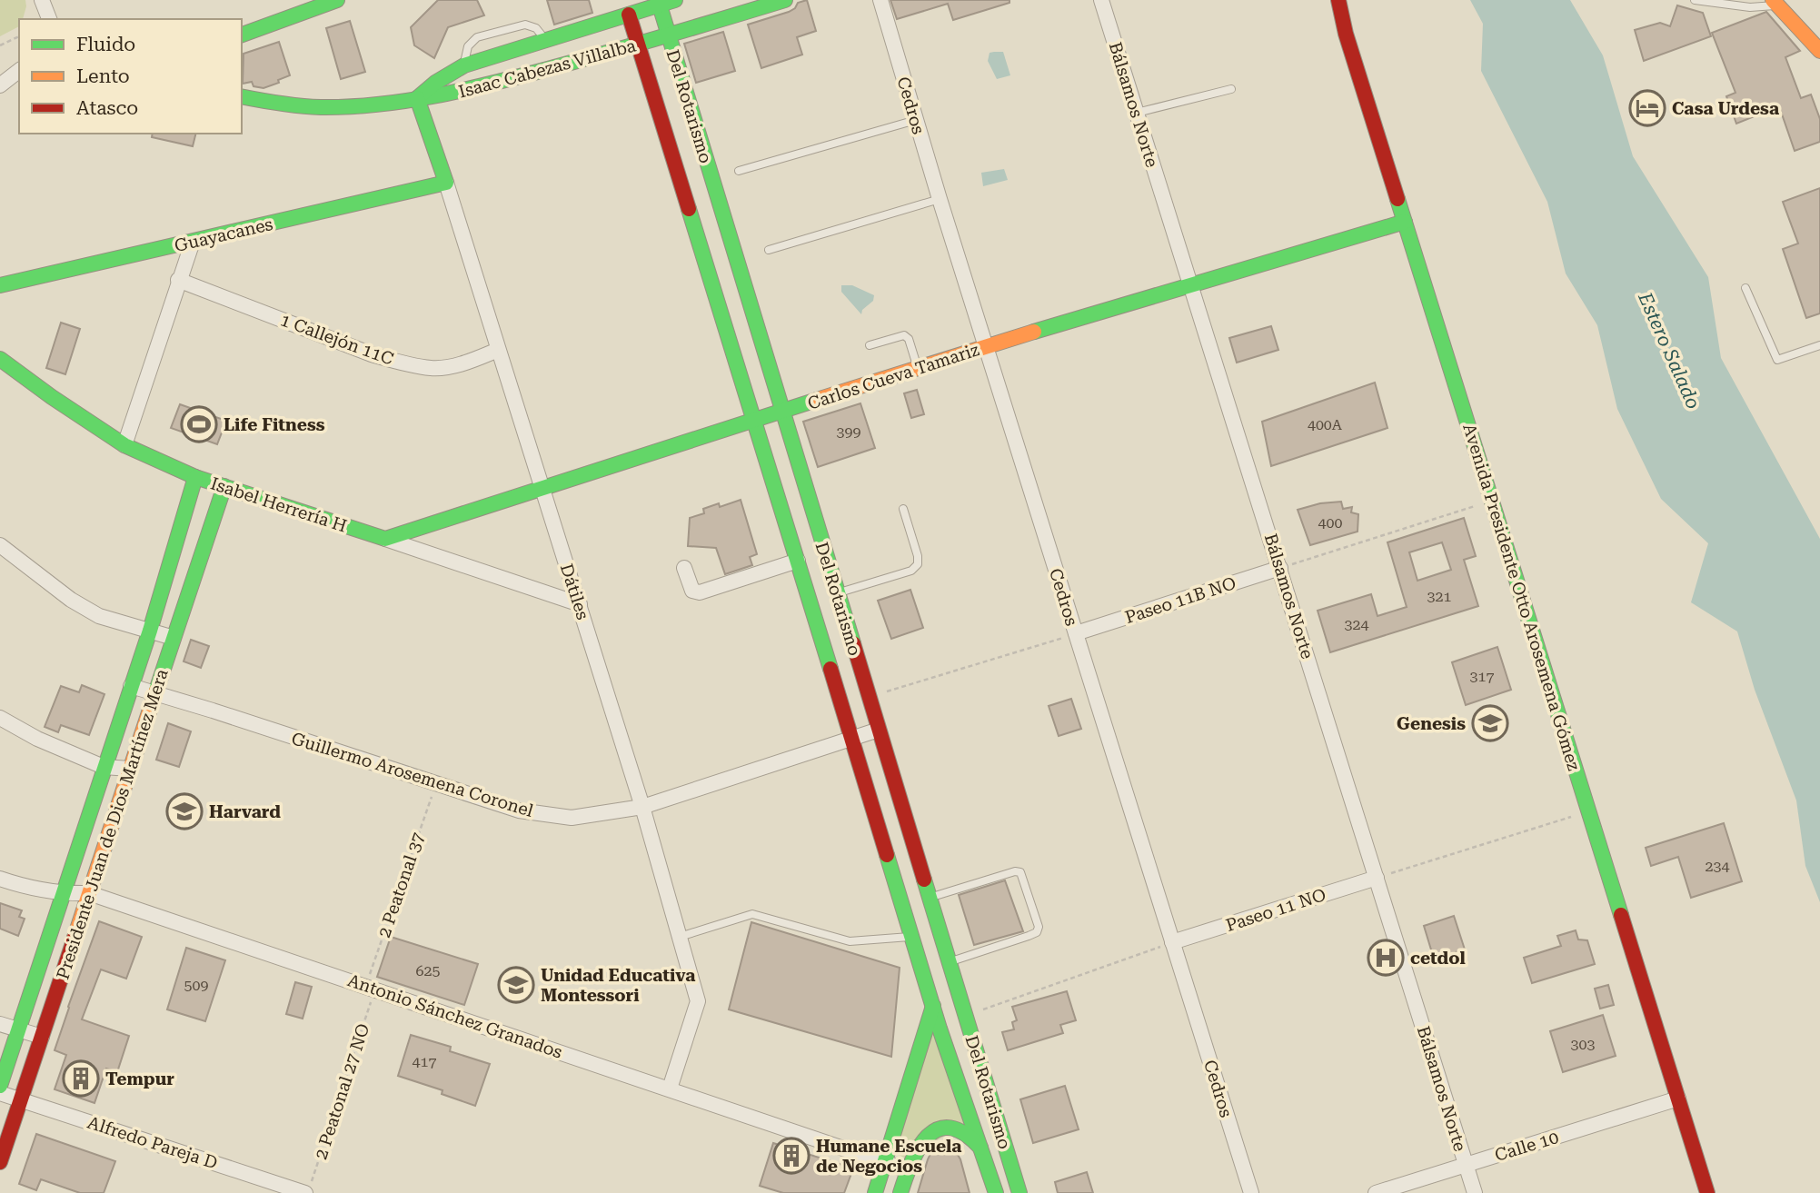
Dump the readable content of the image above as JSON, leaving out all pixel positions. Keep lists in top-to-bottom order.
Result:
{
  "streets": {
    "street": [
      "Isaac Cabezas Villalba",
      "Bálsamos Norte",
      "Cedros",
      "Del Rotarismo",
      "Guayacanes",
      "1 Callejón 11C",
      "Carlos Cueva Tamariz",
      "Isabel Herrería H",
      "Dátiles",
      "Avenida Presidente Otto Arosemena Gómez",
      "Paseo 11B NO",
      "Guillermo Arosemena Coronel",
      "Presidente Juan de Dios Martínez Mera",
      "Paseo 11 NO",
      "Antonio Sánchez Granados",
      "Alfredo Pareja D",
      "Calle 10"
    ],
    "path": ["2 Peatonal 37", "2 Peatonal 27 NO"]
  },
  "crossings": [
    ["Isaac Cabezas Villalba", "Del Rotarismo"],
    ["Isaac Cabezas Villalba", "Dátiles"],
    ["Bálsamos Norte", "Carlos Cueva Tamariz"],
    ["Bálsamos Norte", "Paseo 11B NO"],
    ["Bálsamos Norte", "Paseo 11 NO"],
    ["Bálsamos Norte", "Calle 10"],
    ["Cedros", "Carlos Cueva Tamariz"],
    ["Cedros", "Paseo 11B NO"],
    ["Cedros", "Paseo 11 NO"],
    ["Del Rotarismo", "Carlos Cueva Tamariz"],
    ["Del Rotarismo", "Guillermo Arosemena Coronel"],
    ["Guayacanes", "Dátiles"],
    ["1 Callejón 11C", "Dátiles"],
    ["Carlos Cueva Tamariz", "Isabel Herrería H"],
    ["Carlos Cueva Tamariz", "Dátiles"],
    ["Carlos Cueva Tamariz", "Avenida Presidente Otto Arosemena Gómez"],
    ["Isabel Herrería H", "Dátiles"],
    ["Isabel Herrería H", "Presidente Juan de Dios Martínez Mera"],
    ["Dátiles", "Guillermo Arosemena Coronel"],
    ["Dátiles", "Antonio Sánchez Granados"],
    ["Avenida Presidente Otto Arosemena Gómez", "Calle 10"],
    ["Guillermo Arosemena Coronel", "Presidente Juan de Dios Martínez Mera"],
    ["Guillermo Arosemena Coronel", "2 Peatonal 37"],
    ["Presidente Juan de Dios Martínez Mera", "Antonio Sánchez Granados"],
    ["Presidente Juan de Dios Martínez Mera", "Alfredo Pareja D"],
    ["2 Peatonal 37", "Antonio Sánchez Granados"],
    ["2 Peatonal 37", "2 Peatonal 27 NO"],
    ["Antonio Sánchez Granados", "2 Peatonal 27 NO"],
    ["2 Peatonal 27 NO", "Alfredo Pareja D"]
  ],
  "water": ["Estero Salado"],
  "places": {
    "hotel": ["Casa Urdesa"],
    "sports": ["Life Fitness"],
    "school or university": ["Genesis", "Harvard", "Unidad Educativa Montessori"],
    "hospital": ["cetdol"],
    "building": ["Tempur", "Humane Escuela de Negocios"]
  },
  "house_numbers": [
    "400A",
    "399",
    "400",
    "321",
    "324",
    "317",
    "234",
    "625",
    "509",
    "303",
    "417"
  ],
  "legend": ["Fluido", "Lento", "Atasco"]
}
